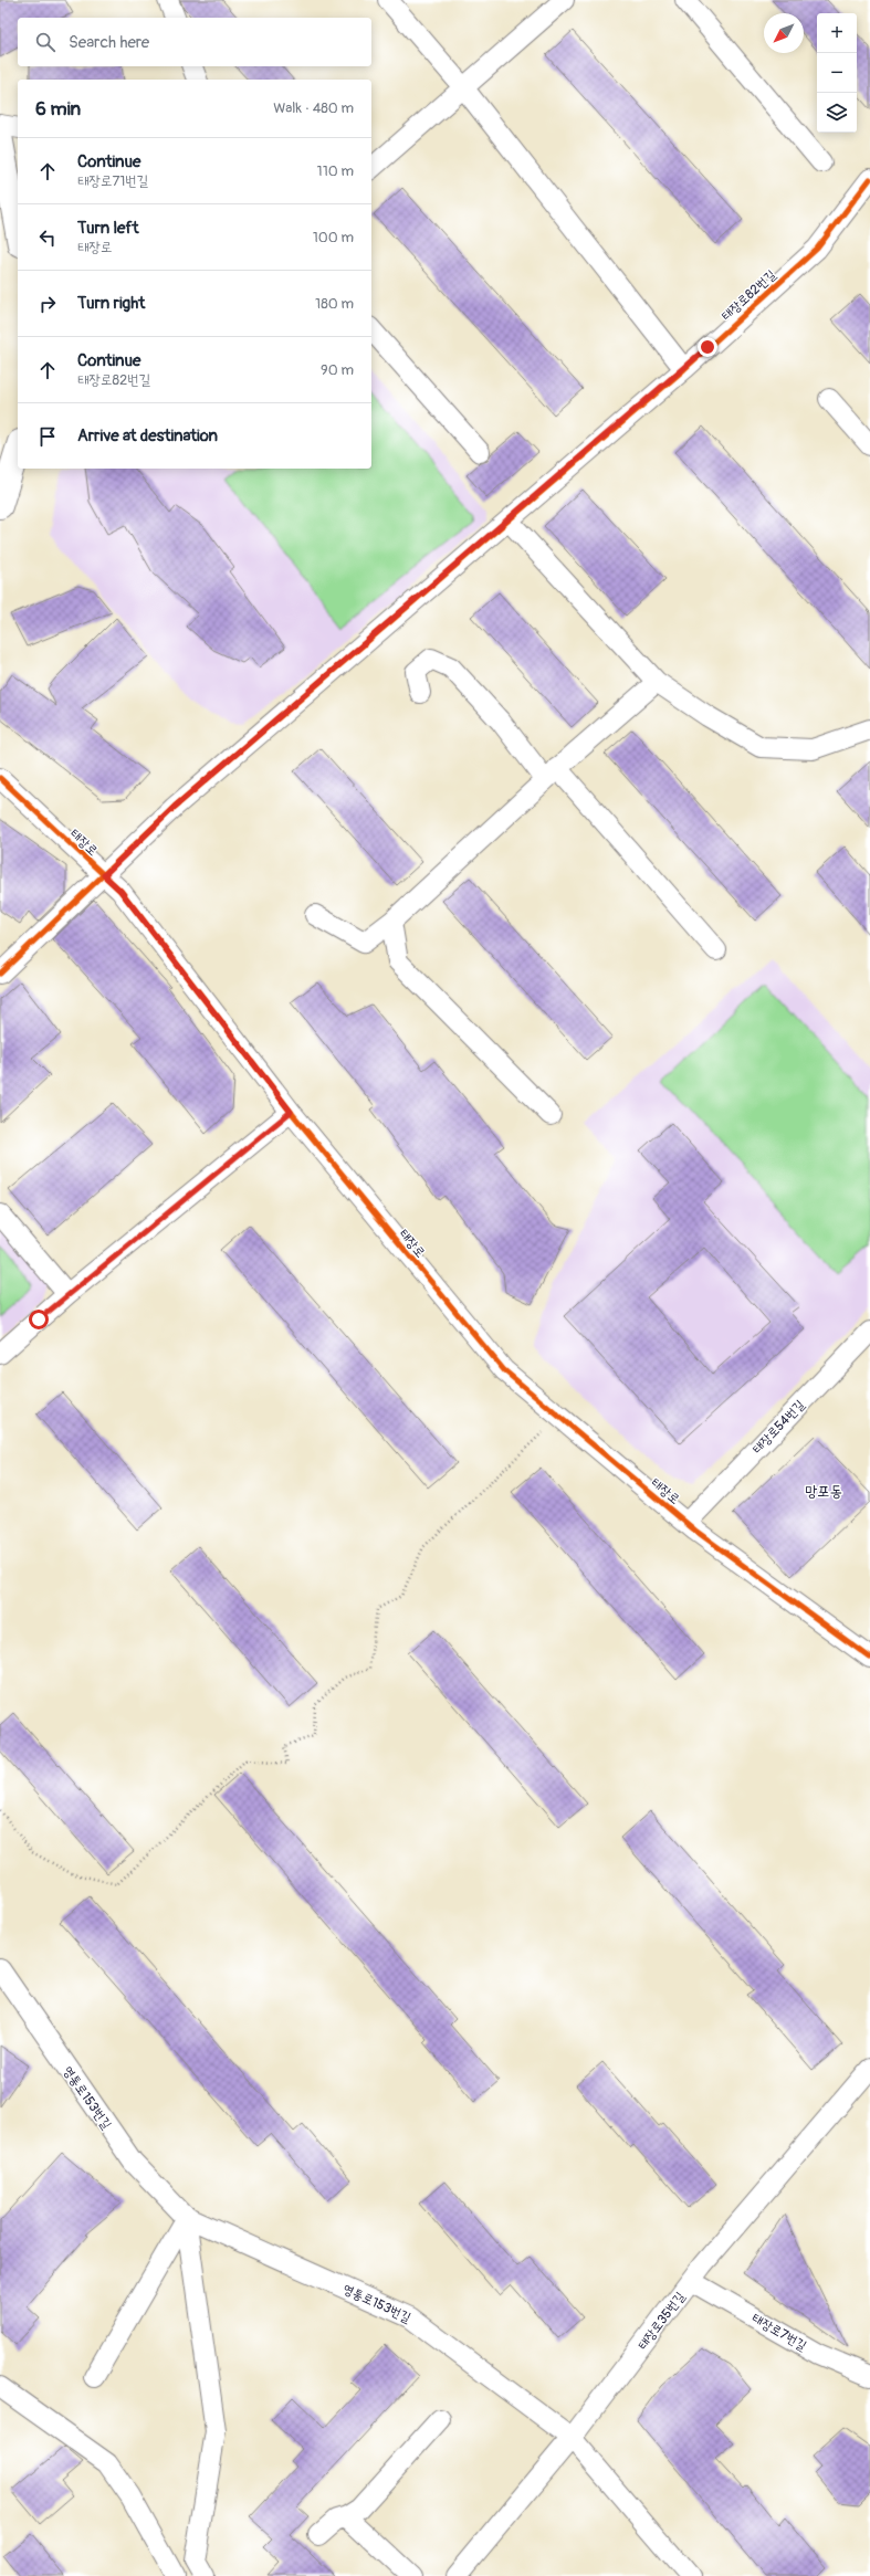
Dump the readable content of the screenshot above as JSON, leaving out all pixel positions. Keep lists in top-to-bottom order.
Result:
{
  "streets": {
    "street": [
      "태장로82번길",
      "태장로",
      "태장로54번길",
      "영통로153번길",
      "태장로35번길",
      "태장로7번길"
    ]
  },
  "crossings": [
    ["태장로82번길", "태장로"],
    ["태장로", "태장로54번길"],
    ["영통로153번길", "태장로35번길"],
    ["태장로35번길", "태장로7번길"]
  ],
  "districts": ["망포동"],
  "north": "bottom left",
  "page": {
    "map_buttons": ["+", "−"],
    "search": "Search here",
    "heading": ["6 min", "Walk · 480 m"],
    "list": [
      ["Continue", "태장로71번길", "110 m"],
      ["Turn left", "태장로", "100 m"],
      ["Turn right", "180 m"],
      ["Continue", "태장로82번길", "90 m"],
      "Arrive at destination"
    ]
  }
}
